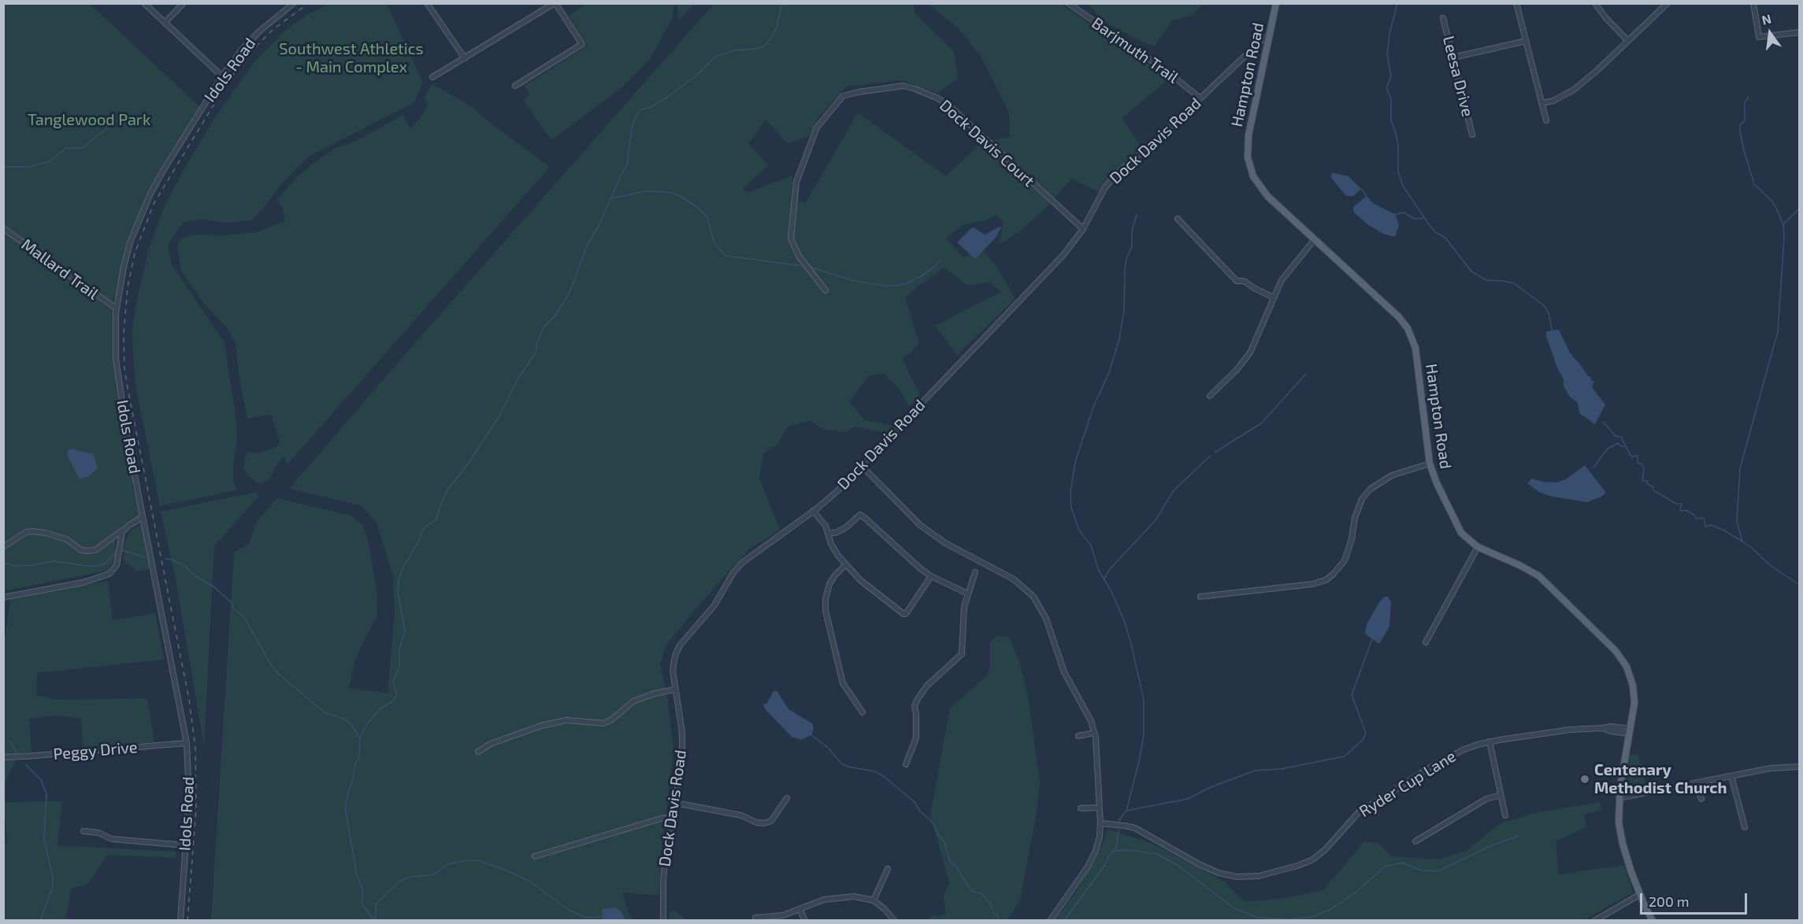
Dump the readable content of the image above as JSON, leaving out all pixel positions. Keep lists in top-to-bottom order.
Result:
{
  "streets": {
    "main road": ["Hampton Road"],
    "street": [
      "Barjmuth Trail",
      "Idols Road",
      "Leesa Drive",
      "Dock Davis Road",
      "Dock Davis Court",
      "Mallard Trail",
      "Peggy Drive",
      "Ryder Cup Lane"
    ]
  },
  "crossings": [
    ["Barjmuth Trail", "Dock Davis Road"],
    ["Idols Road", "Mallard Trail"],
    ["Idols Road", "Peggy Drive"],
    ["Hampton Road", "Dock Davis Road"],
    ["Hampton Road", "Ryder Cup Lane"],
    ["Dock Davis Road", "Dock Davis Court"]
  ],
  "parks": ["Southwest Athletics - Main Complex", "Tanglewood Park"],
  "places": ["Centenary Methodist Church"],
  "scale_bar": "200 m",
  "north": "top"
}
